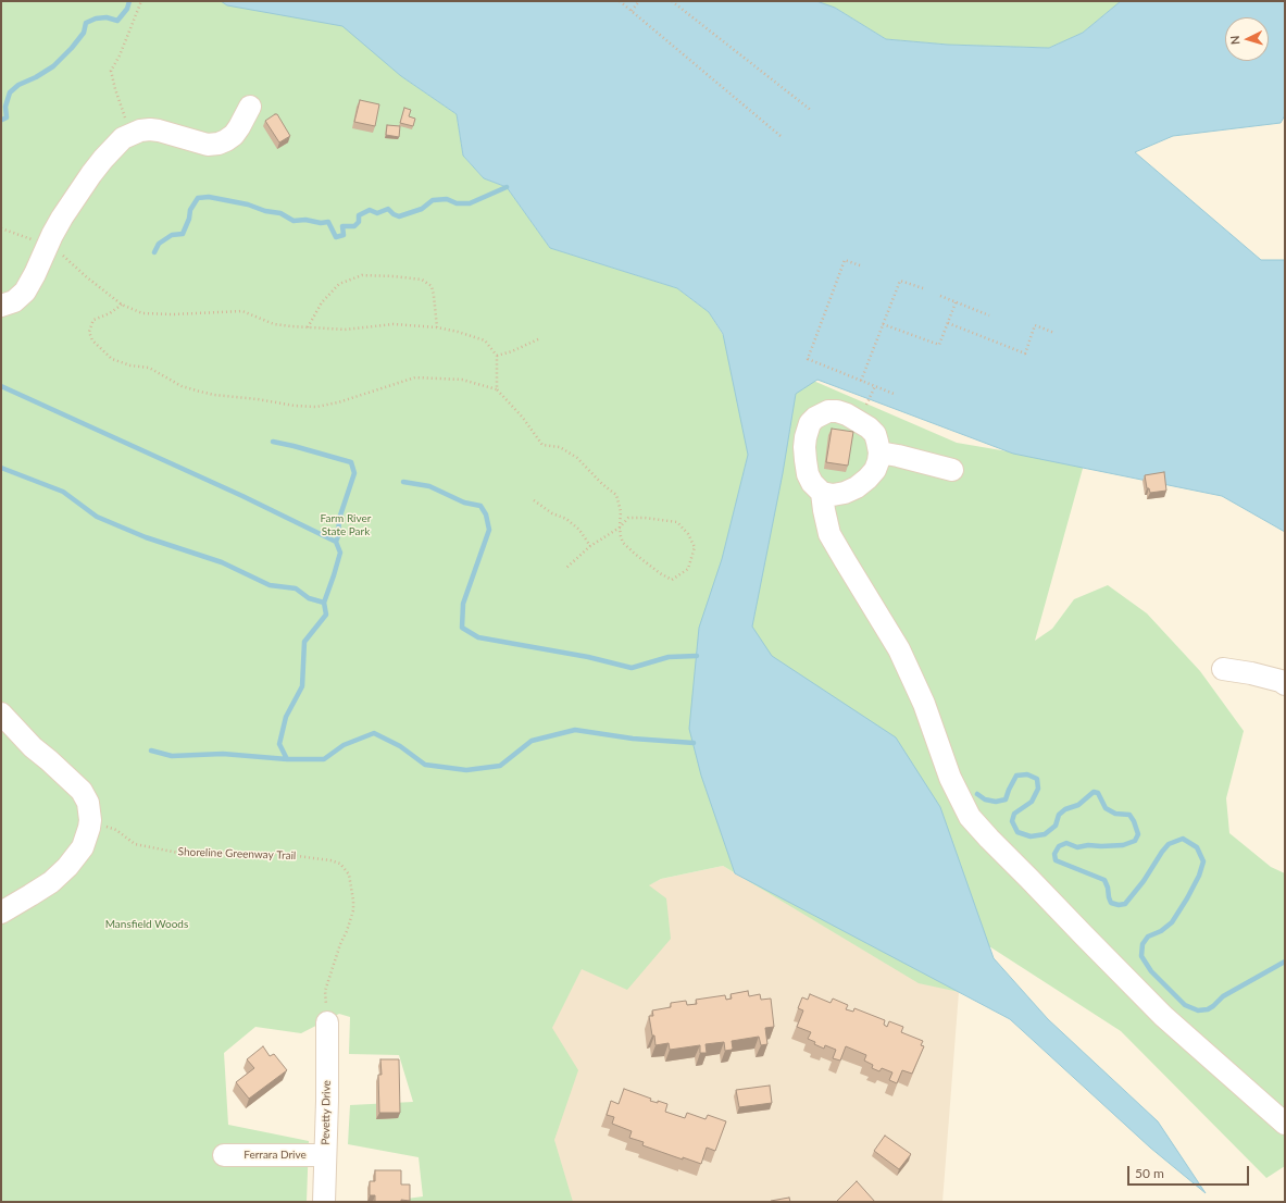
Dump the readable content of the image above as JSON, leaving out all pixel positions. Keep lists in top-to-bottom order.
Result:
{
  "streets": {
    "street": ["Pevetty Drive", "Ferrara Drive"],
    "path": ["Shoreline Greenway Trail"]
  },
  "crossings": [
    ["Shoreline Greenway Trail", "Pevetty Drive"],
    ["Pevetty Drive", "Ferrara Drive"]
  ],
  "parks": ["Farm River State Park", "Mansfield Woods"],
  "scale_bar": "50 m",
  "north": "left"
}
